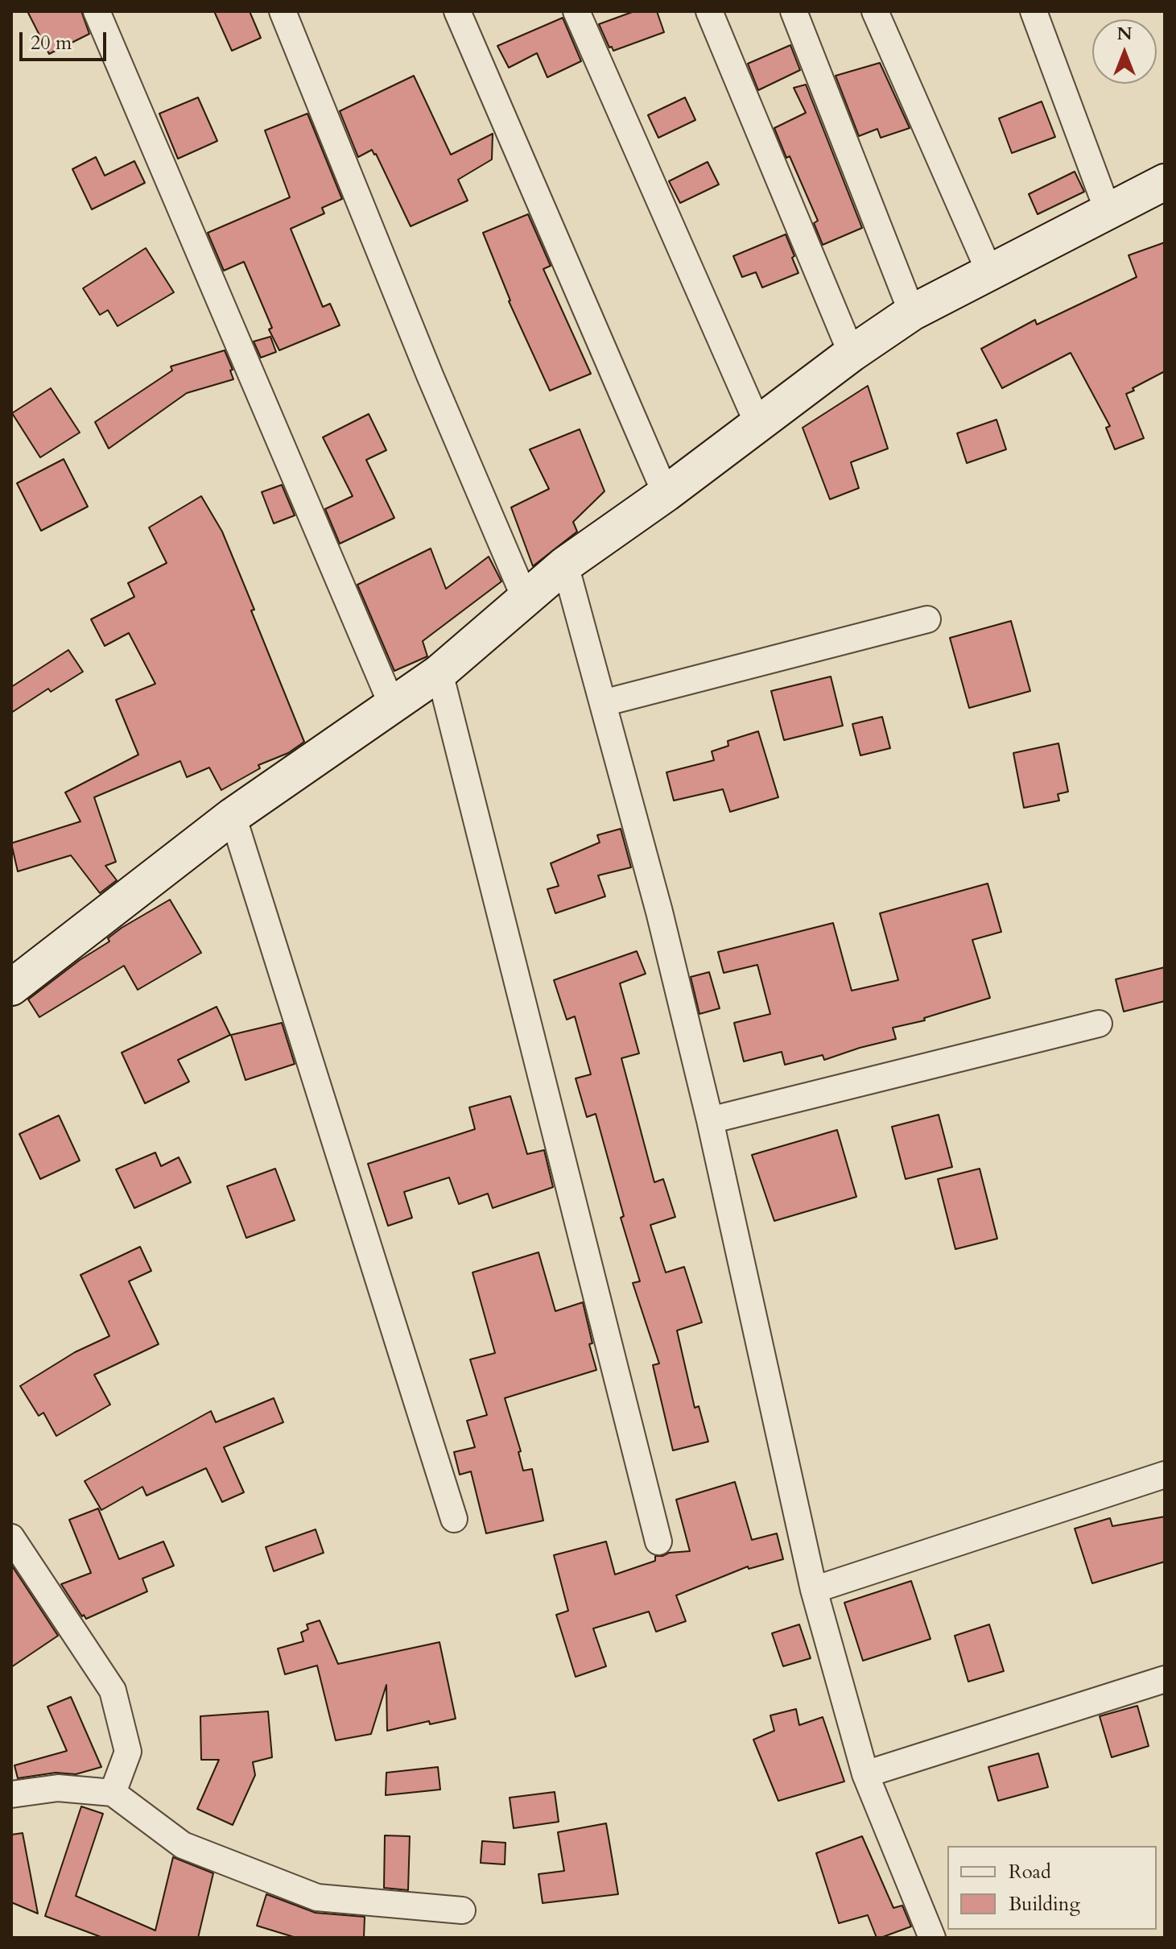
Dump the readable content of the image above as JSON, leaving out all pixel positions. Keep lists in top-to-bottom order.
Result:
{
  "legend": ["Road", "Building"],
  "scale_bar": "20 m",
  "north": "top"
}
